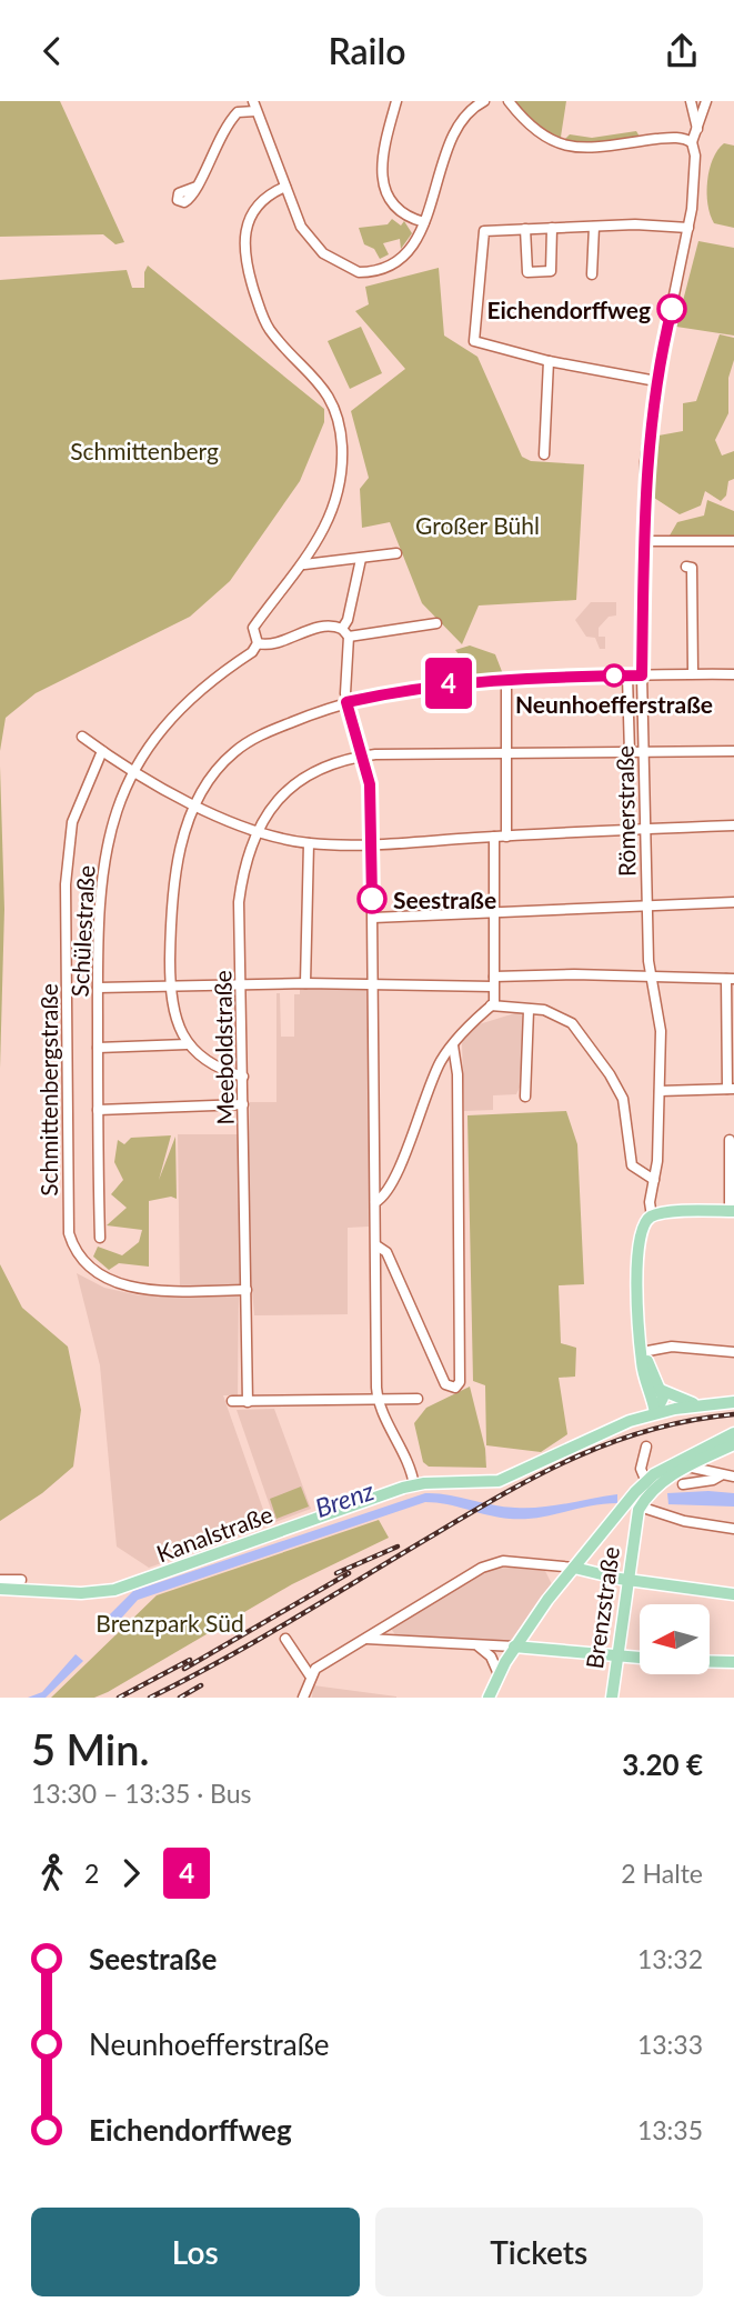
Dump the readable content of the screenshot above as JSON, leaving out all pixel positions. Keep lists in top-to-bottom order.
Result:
{
  "streets": {
    "main road": ["Kanalstraße", "Brenzstraße"],
    "street": [
      "Römerstraße",
      "Schülestraße",
      "Meeboldstraße",
      "Schmittenbergstraße"
    ]
  },
  "crossings": [
    ["Römerstraße", "Meeboldstraße"],
    ["Meeboldstraße", "Schmittenbergstraße"]
  ],
  "water": ["Brenz"],
  "parks": ["Schmittenberg", "Großer Bühl", "Brenzpark Süd"],
  "places": ["Eichendorffweg", "Neunhoefferstraße", "Seestraße"],
  "lines": ["bus line 4"],
  "north": "left",
  "page": {
    "header": "Railo",
    "on_map": "4",
    "heading": ["5 Min.", "13:30 – 13:35 · Bus", "3.20 €"],
    "legs": ["2", "4", "2 Halte"],
    "list": [
      {
        "name": "Seestraße",
        "value": "13:32"
      },
      {
        "name": "Neunhoefferstraße",
        "value": "13:33"
      },
      {
        "name": "Eichendorffweg",
        "value": "13:35"
      }
    ],
    "buttons": ["Los", "Tickets"]
  }
}
